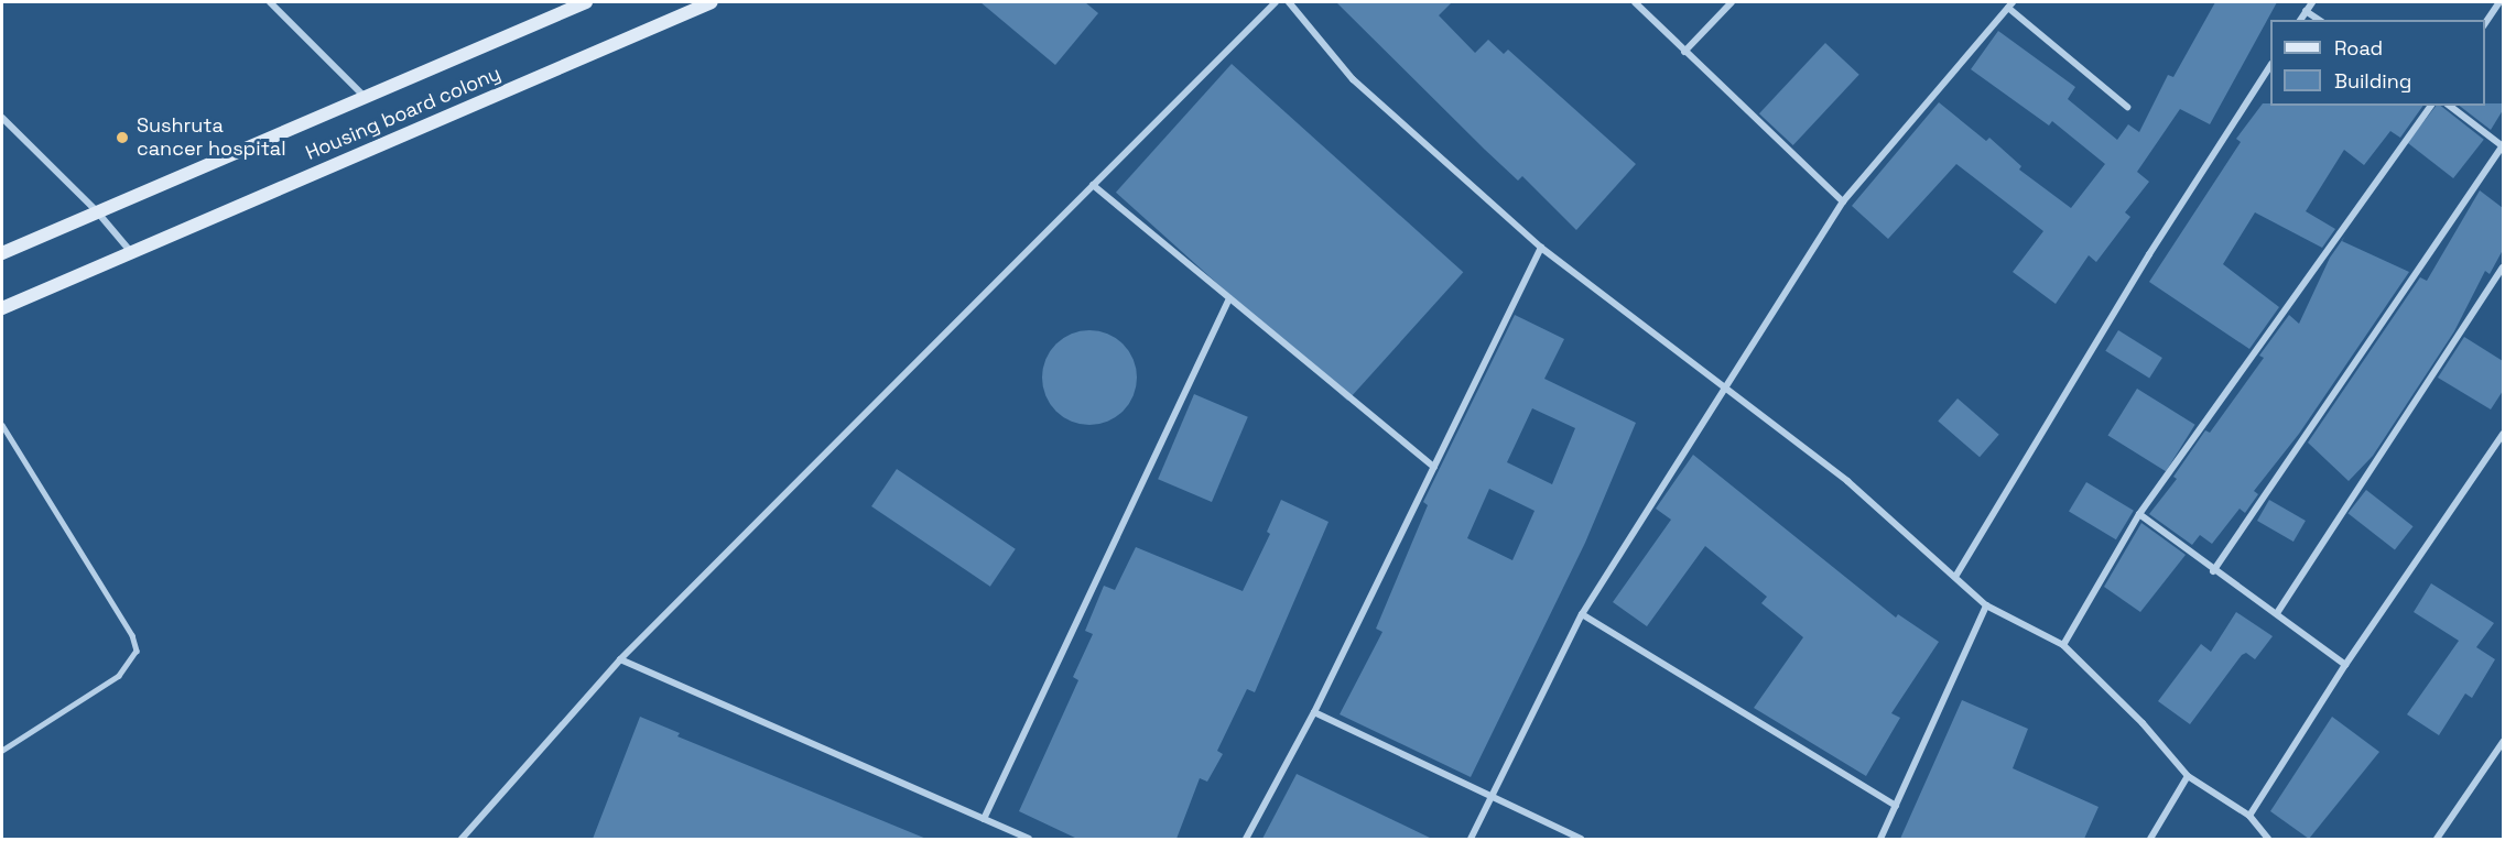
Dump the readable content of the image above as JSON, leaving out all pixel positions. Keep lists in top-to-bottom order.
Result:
{
  "streets": {
    "street": ["Housing board colony"]
  },
  "places": ["Sushruta cancer hospital"],
  "legend": ["Road", "Building"]
}
